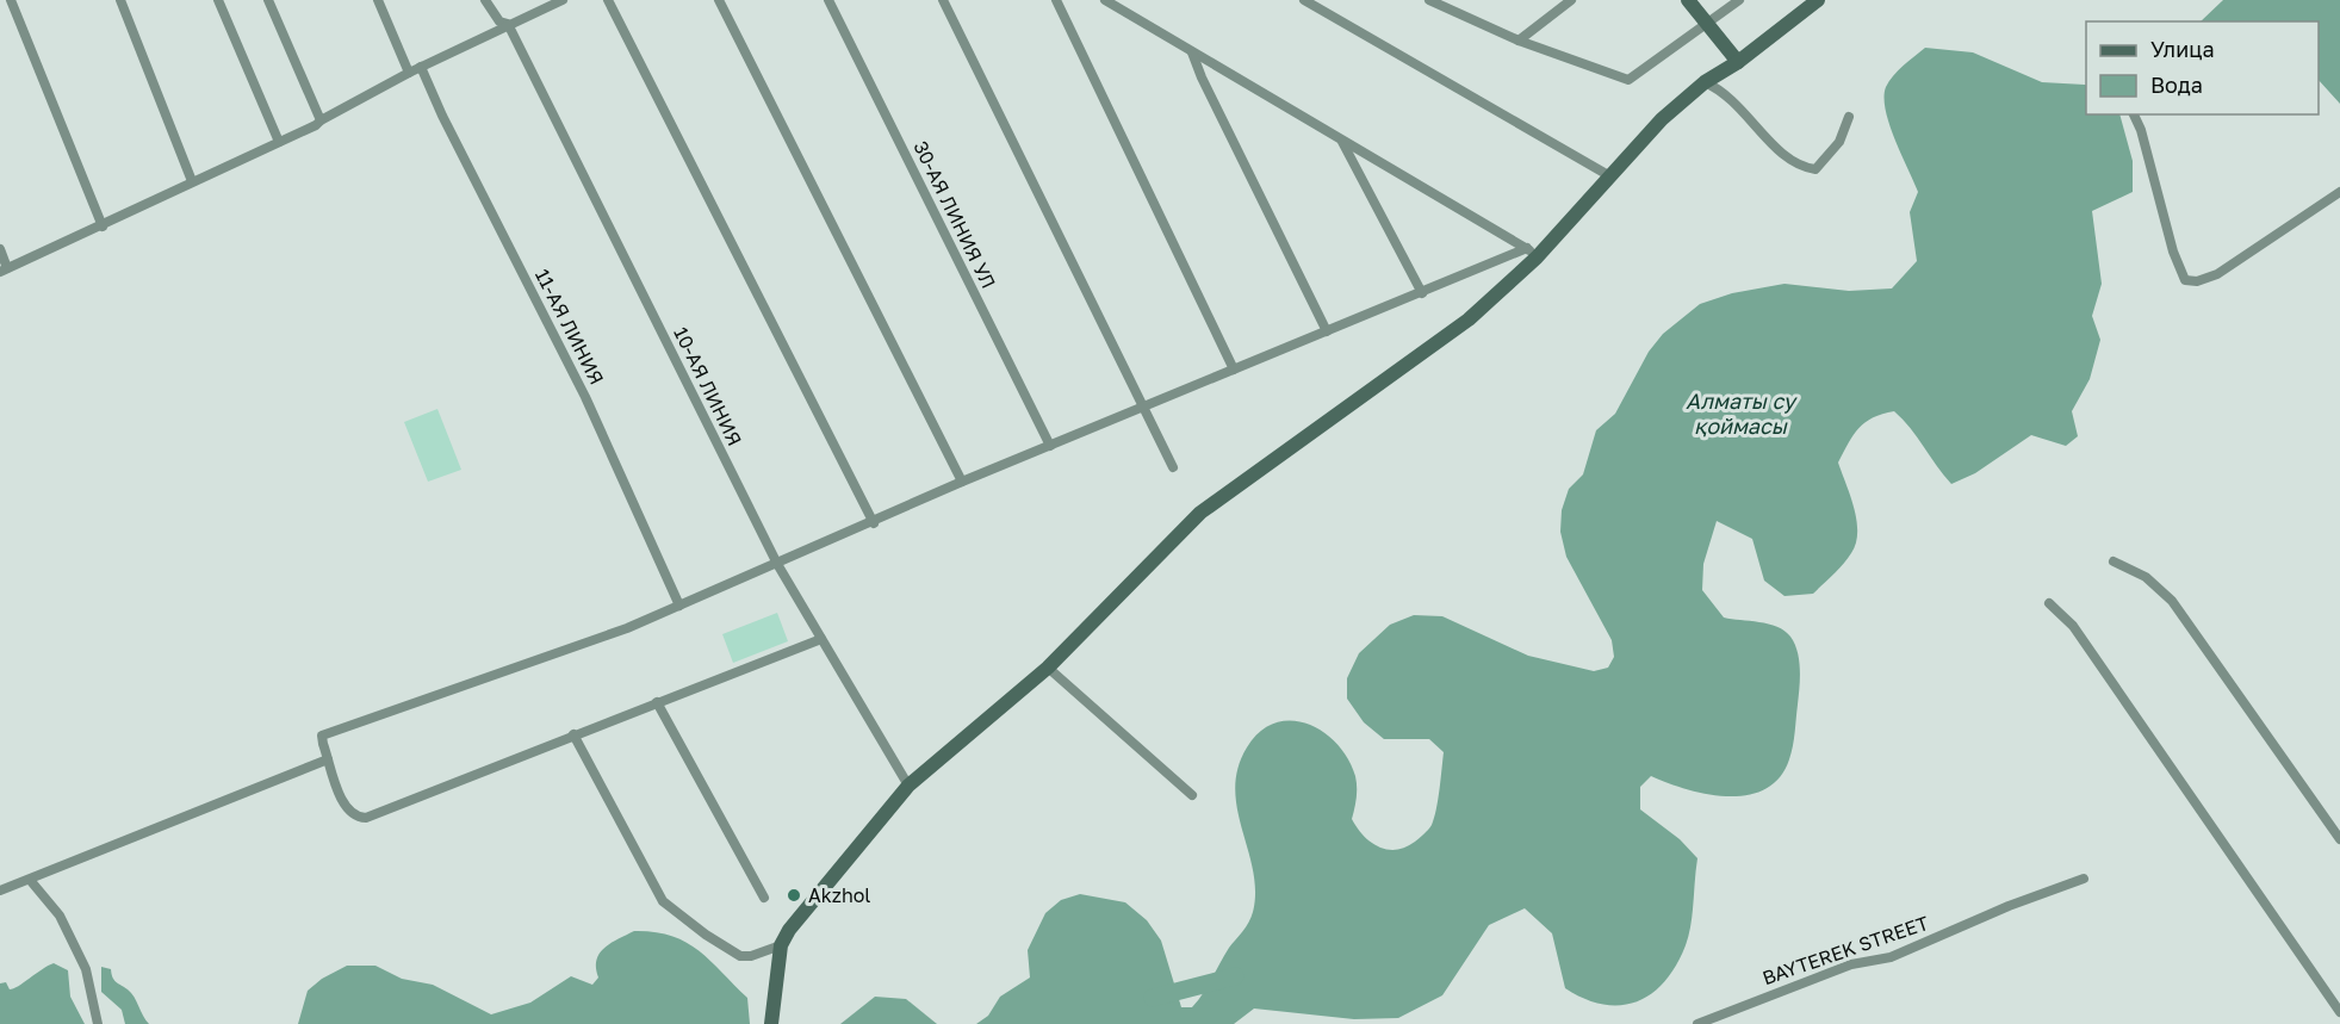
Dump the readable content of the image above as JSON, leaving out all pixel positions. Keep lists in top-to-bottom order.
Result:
{
  "streets": {
    "street": [
      "30-АЯ ЛИНИЯ УЛ",
      "11-АЯ ЛИНИЯ",
      "10-АЯ ЛИНИЯ",
      "BAYTEREK STREET"
    ]
  },
  "water": ["Алматы су қоймасы"],
  "places": ["Akzhol"],
  "legend": ["Улица", "Вода"]
}
